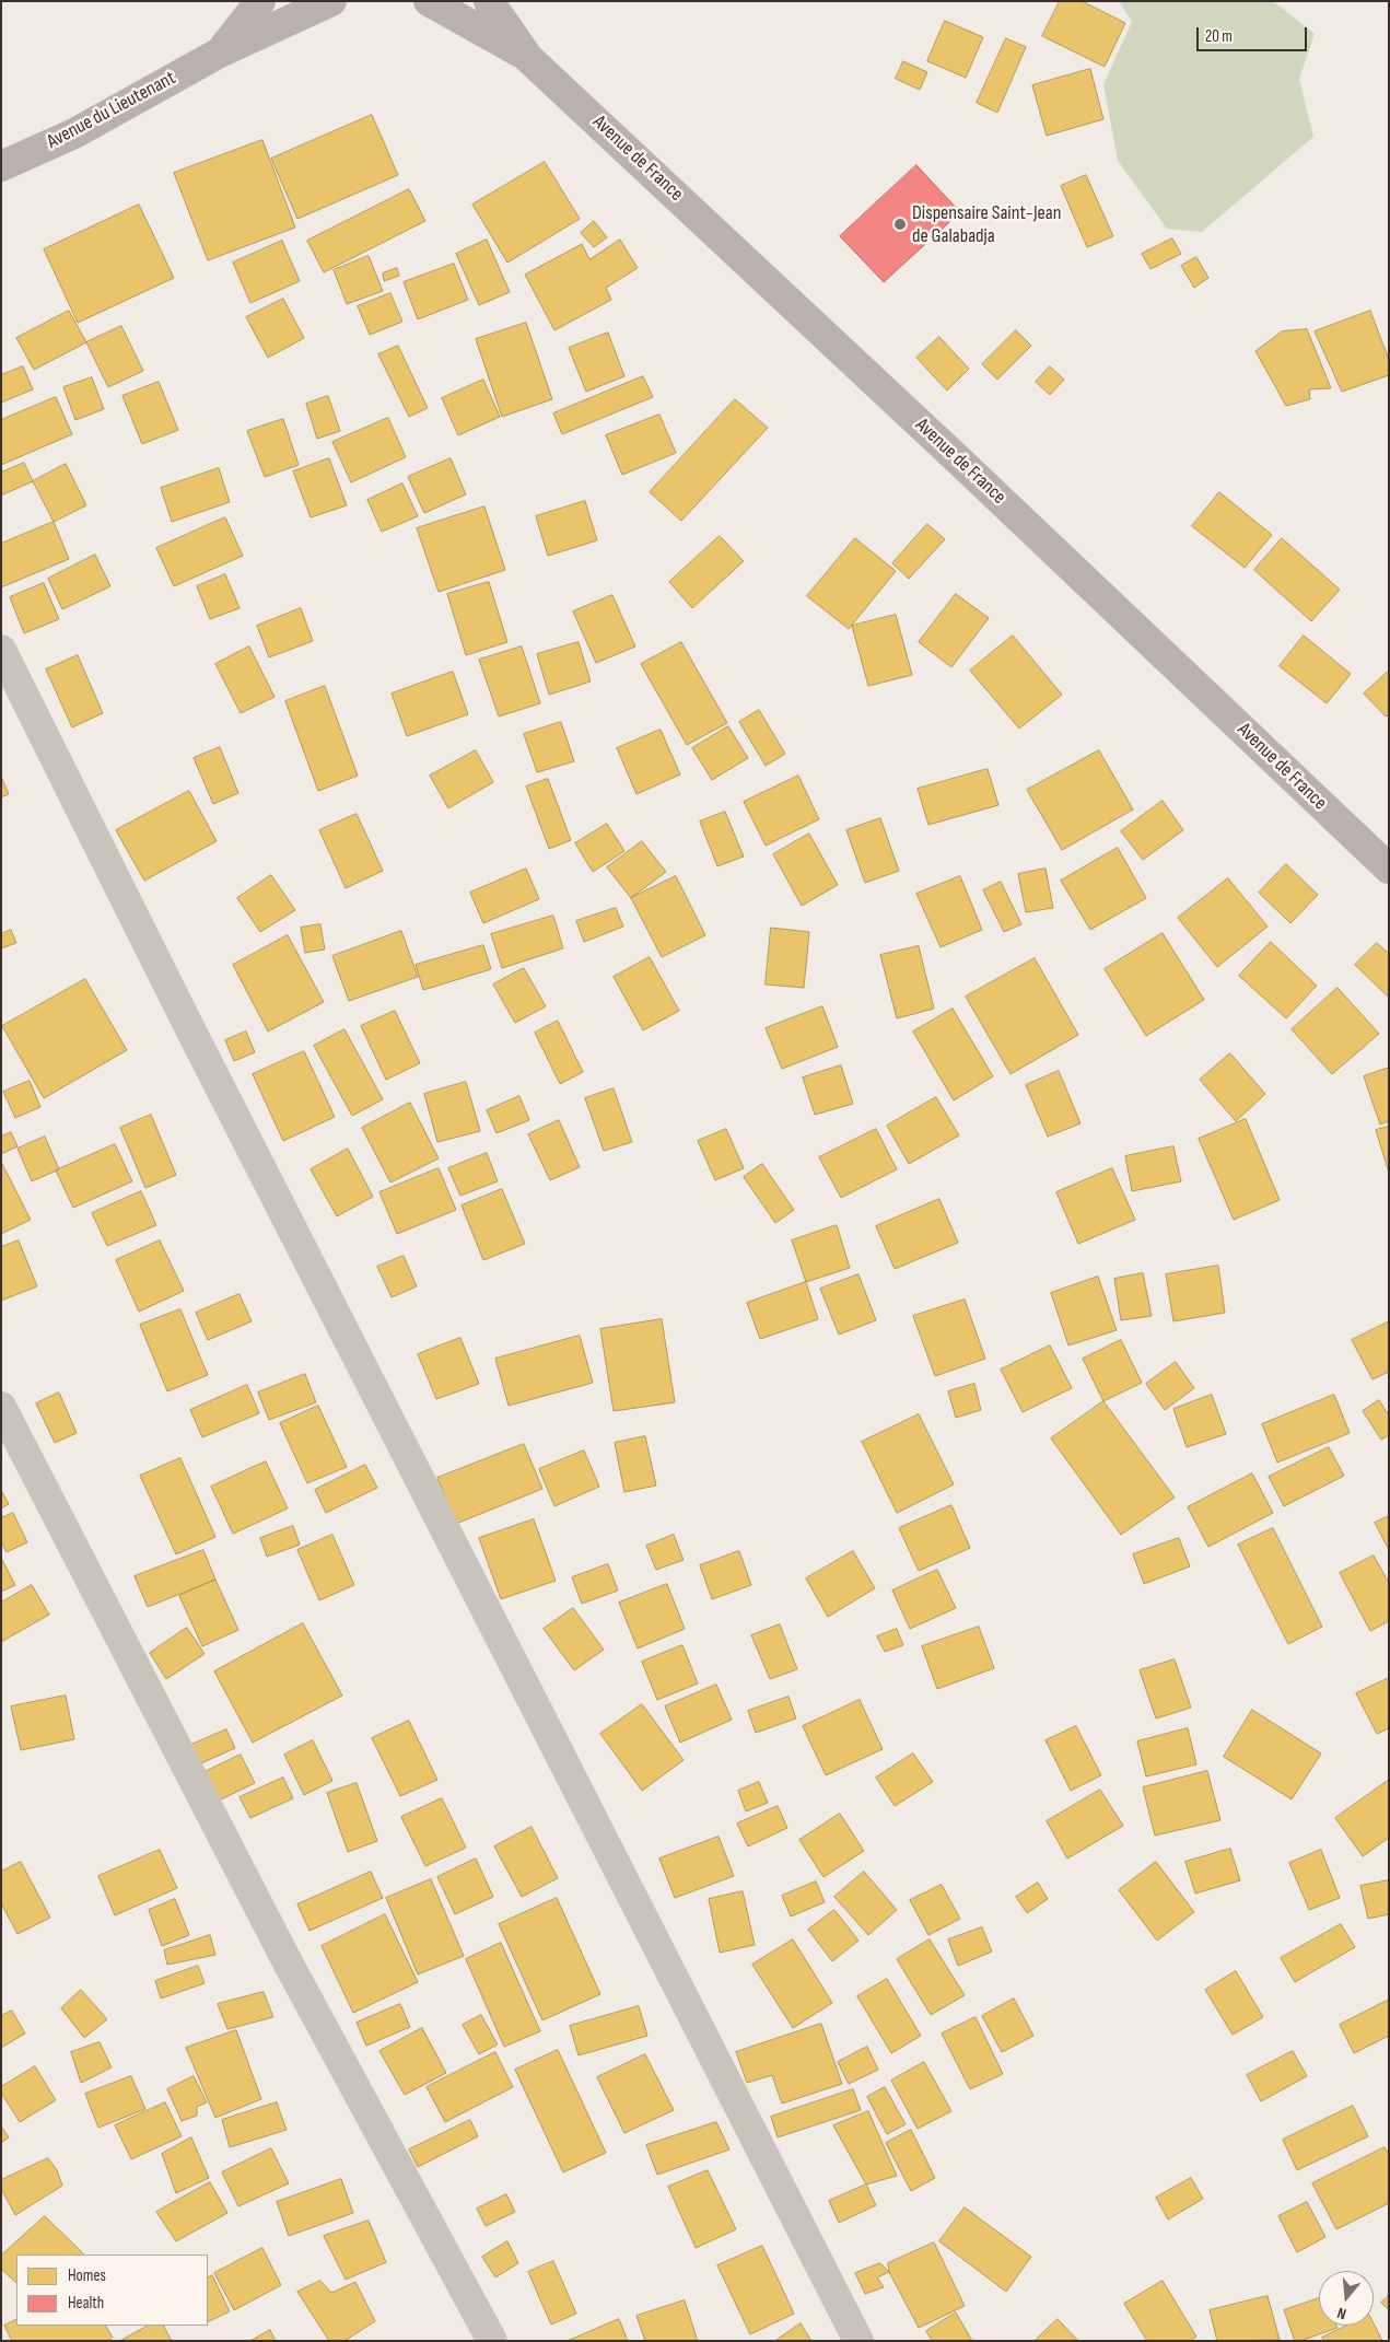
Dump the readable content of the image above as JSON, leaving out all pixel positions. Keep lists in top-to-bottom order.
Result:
{
  "streets": {
    "main road": ["Avenue du Lieutenant", "Avenue de France"]
  },
  "places": ["Dispensaire Saint-Jean de Galabadja"],
  "legend": ["Homes", "Health"],
  "scale_bar": "20 m",
  "north": "bottom"
}
